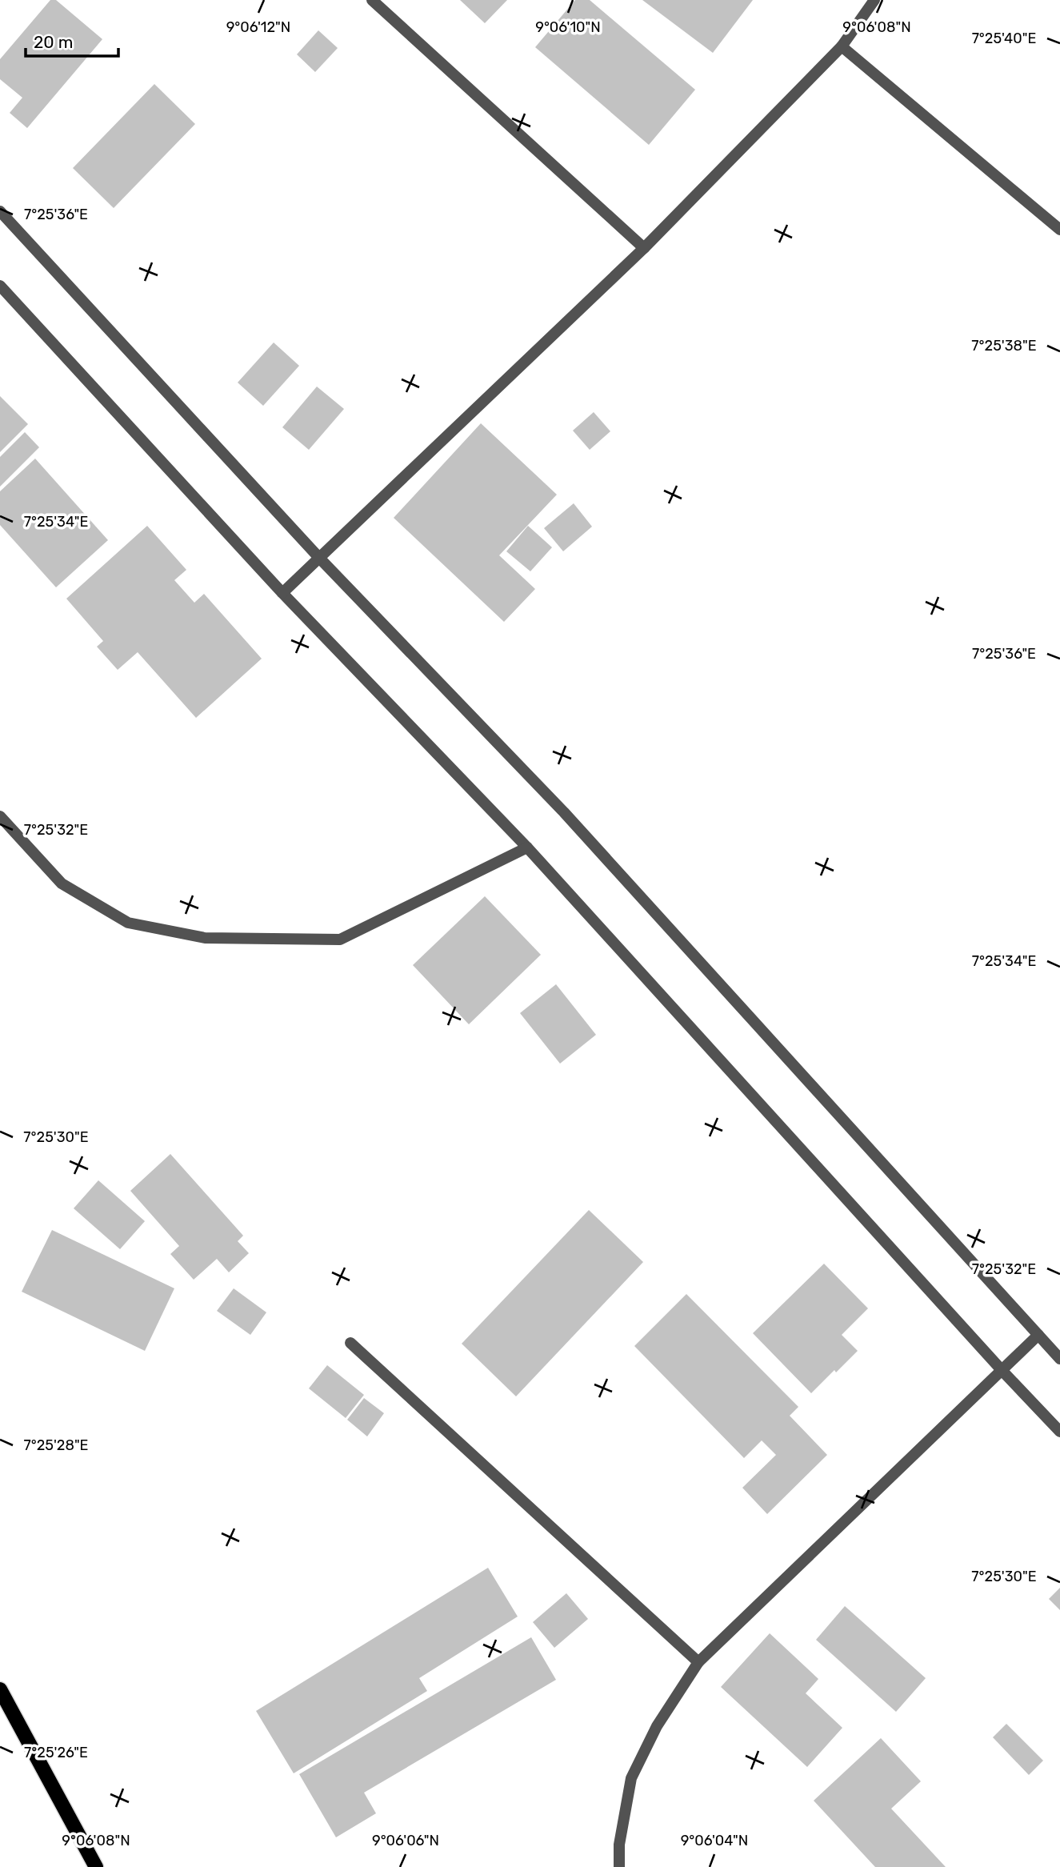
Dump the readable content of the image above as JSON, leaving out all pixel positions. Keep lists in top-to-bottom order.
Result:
{
  "scale_bar": "20 m",
  "coordinates": [
    "9°06'08\"N",
    "9°06'12\"N",
    "9°06'10\"N",
    "7°25'40\"E",
    "7°25'36\"E",
    "7°25'38\"E",
    "7°25'34\"E",
    "7°25'32\"E",
    "7°25'30\"E",
    "7°25'28\"E",
    "7°25'26\"E",
    "9°06'06\"N",
    "9°06'04\"N"
  ]
}
